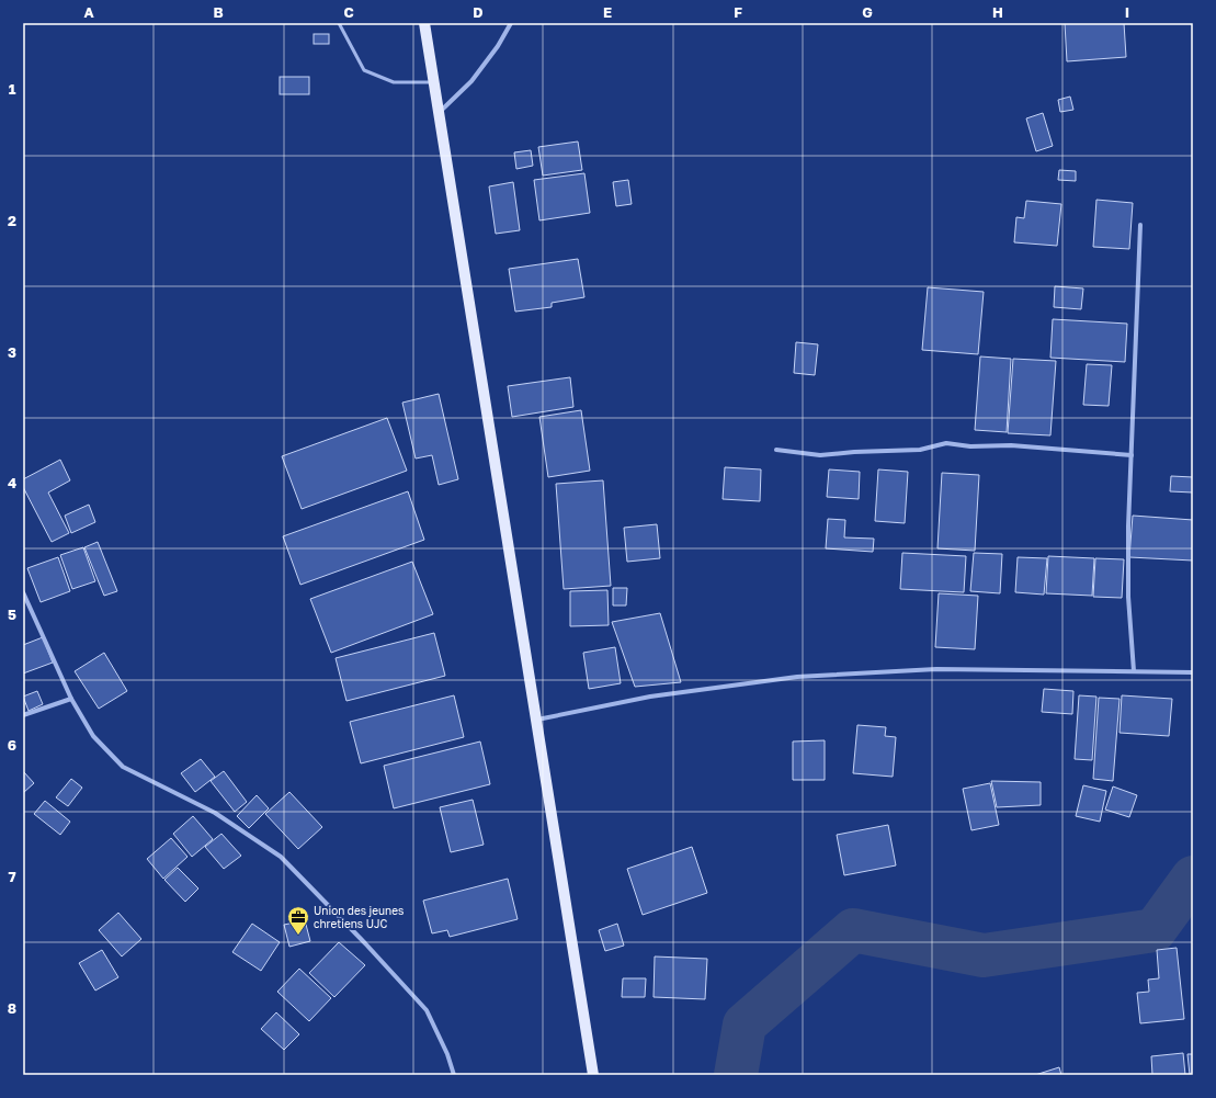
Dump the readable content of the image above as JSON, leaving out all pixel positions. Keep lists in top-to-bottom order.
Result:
{
  "places": {
    "office": ["Union des jeunes chretiens UJC"]
  },
  "grid": {
    "columns": [
      "A",
      "B",
      "C",
      "D",
      "E",
      "F",
      "G",
      "H",
      "I"
    ],
    "rows": [
      "1",
      "2",
      "3",
      "4",
      "5",
      "6",
      "7",
      "8"
    ]
  }
}
